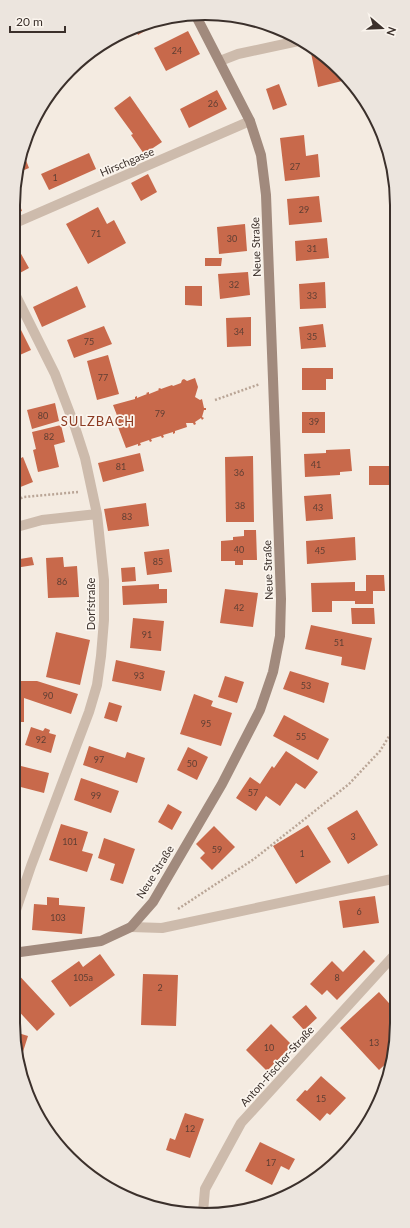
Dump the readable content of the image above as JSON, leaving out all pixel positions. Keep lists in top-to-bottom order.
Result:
{
  "streets": {
    "street": [
      "Hirschgasse",
      "Neue Straße",
      "Dorfstraße",
      "Anton-Fischer-Straße"
    ]
  },
  "crossings": [
    ["Hirschgasse", "Neue Straße"]
  ],
  "districts": ["SULZBACH"],
  "house_numbers": [
    "24",
    "26",
    "27",
    "1",
    "29",
    "71",
    "30",
    "31",
    "32",
    "33",
    "34",
    "35",
    "75",
    "77",
    "79",
    "80",
    "39",
    "82",
    "41",
    "81",
    "36",
    "38",
    "43",
    "83",
    "40",
    "45",
    "85",
    "86",
    "42",
    "91",
    "51",
    "93",
    "53",
    "90",
    "95",
    "55",
    "92",
    "97",
    "50",
    "57",
    "99",
    "3",
    "101",
    "59",
    "1",
    "6",
    "103",
    "105a",
    "8",
    "2",
    "13",
    "10",
    "15",
    "12",
    "17"
  ],
  "scale_bar": "20 m",
  "north": "right"
}
